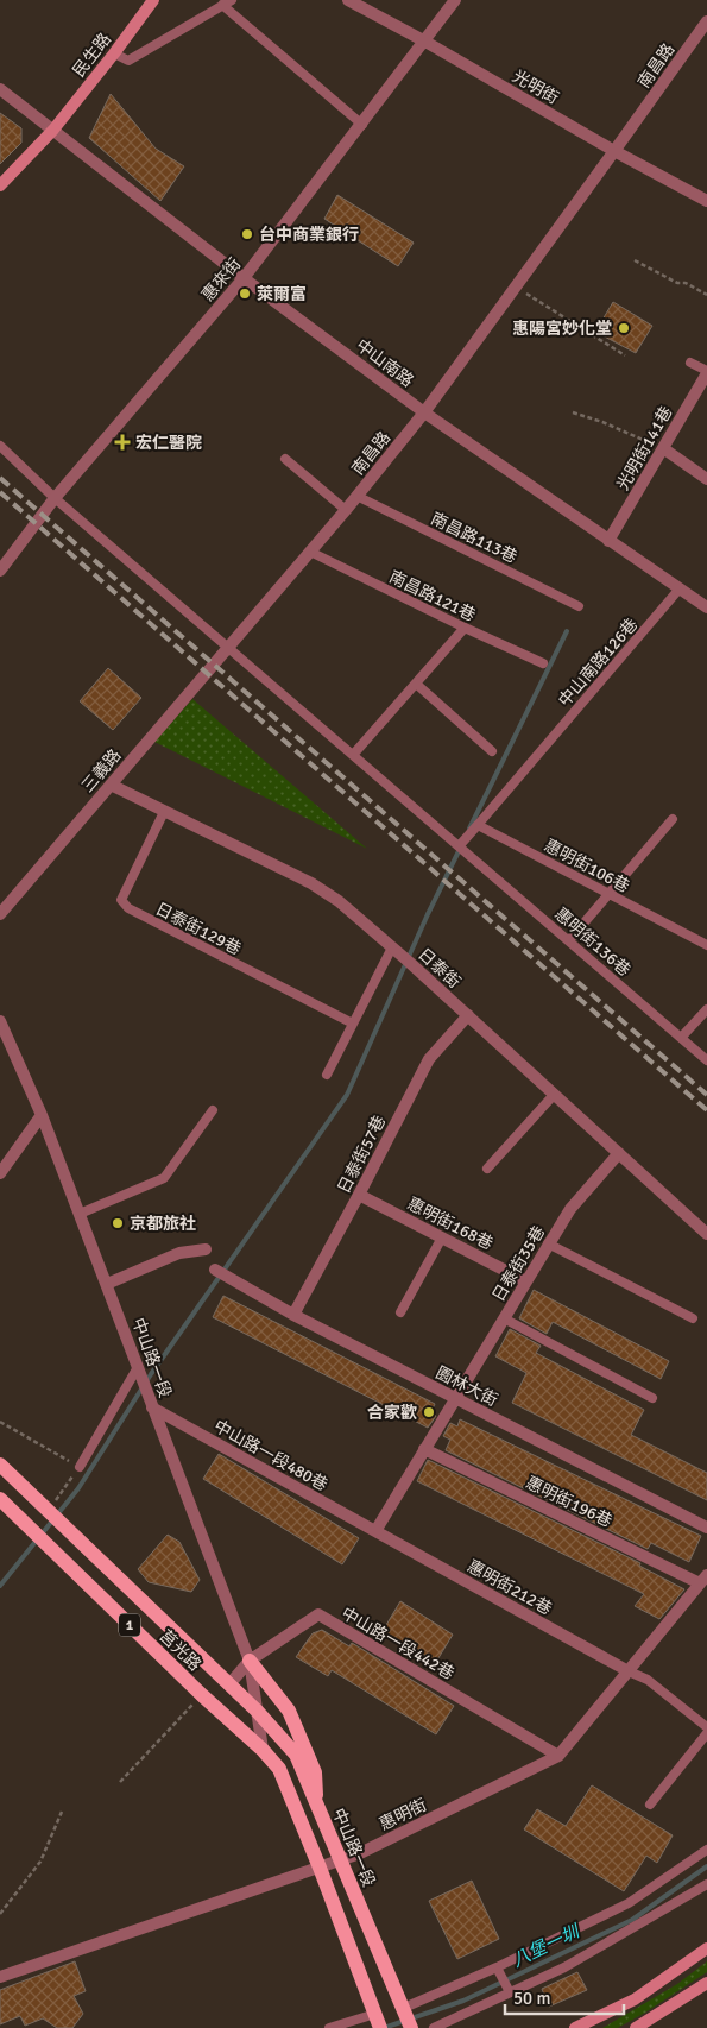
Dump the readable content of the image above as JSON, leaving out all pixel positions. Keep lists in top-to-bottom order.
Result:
{
  "streets": {
    "main road": ["中山路一段", "1", "莒光路"],
    "street": [
      "民生路",
      "南昌路",
      "光明街",
      "惠來街",
      "中山南路",
      "光明街141巷",
      "三義路",
      "日泰街",
      "日泰街57巷",
      "惠明街168巷",
      "日泰街35巷",
      "園林大街",
      "中山路一段480巷",
      "惠明街196巷",
      "惠明街212巷",
      "中山路一段442巷",
      "惠明街"
    ],
    "lane": [
      "南昌路113巷",
      "南昌路121巷",
      "中山南路126巷",
      "惠明街106巷",
      "日泰街129巷",
      "惠明街136巷"
    ]
  },
  "crossings": [
    ["民生路", "中山南路"],
    ["南昌路", "光明街"],
    ["南昌路", "中山南路"],
    ["南昌路", "南昌路113巷"],
    ["南昌路", "南昌路121巷"],
    ["南昌路", "三義路"],
    ["光明街", "惠來街"],
    ["惠來街", "中山南路"],
    ["中山南路", "光明街141巷"],
    ["中山南路", "中山南路126巷"],
    ["中山南路126巷", "惠明街106巷"],
    ["三義路", "日泰街"],
    ["日泰街129巷", "日泰街"],
    ["日泰街", "日泰街57巷"],
    ["日泰街", "日泰街35巷"],
    ["日泰街57巷", "惠明街168巷"],
    ["日泰街57巷", "園林大街"],
    ["惠明街168巷", "日泰街35巷"],
    ["日泰街35巷", "園林大街"],
    ["日泰街35巷", "中山路一段480巷"],
    ["日泰街35巷", "惠明街196巷"],
    ["日泰街35巷", "惠明街212巷"],
    ["中山路一段", "中山路一段480巷"],
    ["中山路一段", "1"],
    ["中山路一段", "中山路一段442巷"],
    ["中山路一段", "莒光路"],
    ["中山路一段", "惠明街"],
    ["中山路一段480巷", "惠明街212巷"],
    ["惠明街196巷", "惠明街"],
    ["惠明街212巷", "惠明街"],
    ["中山路一段442巷", "莒光路"],
    ["中山路一段442巷", "惠明街"]
  ],
  "water": ["八堡一圳"],
  "places": {
    "other": [
      "台中商業銀行",
      "萊爾富",
      "惠陽宮妙化堂",
      "京都旅社",
      "合家歡"
    ],
    "health": ["宏仁醫院"]
  },
  "scale_bar": "50 m"
}
